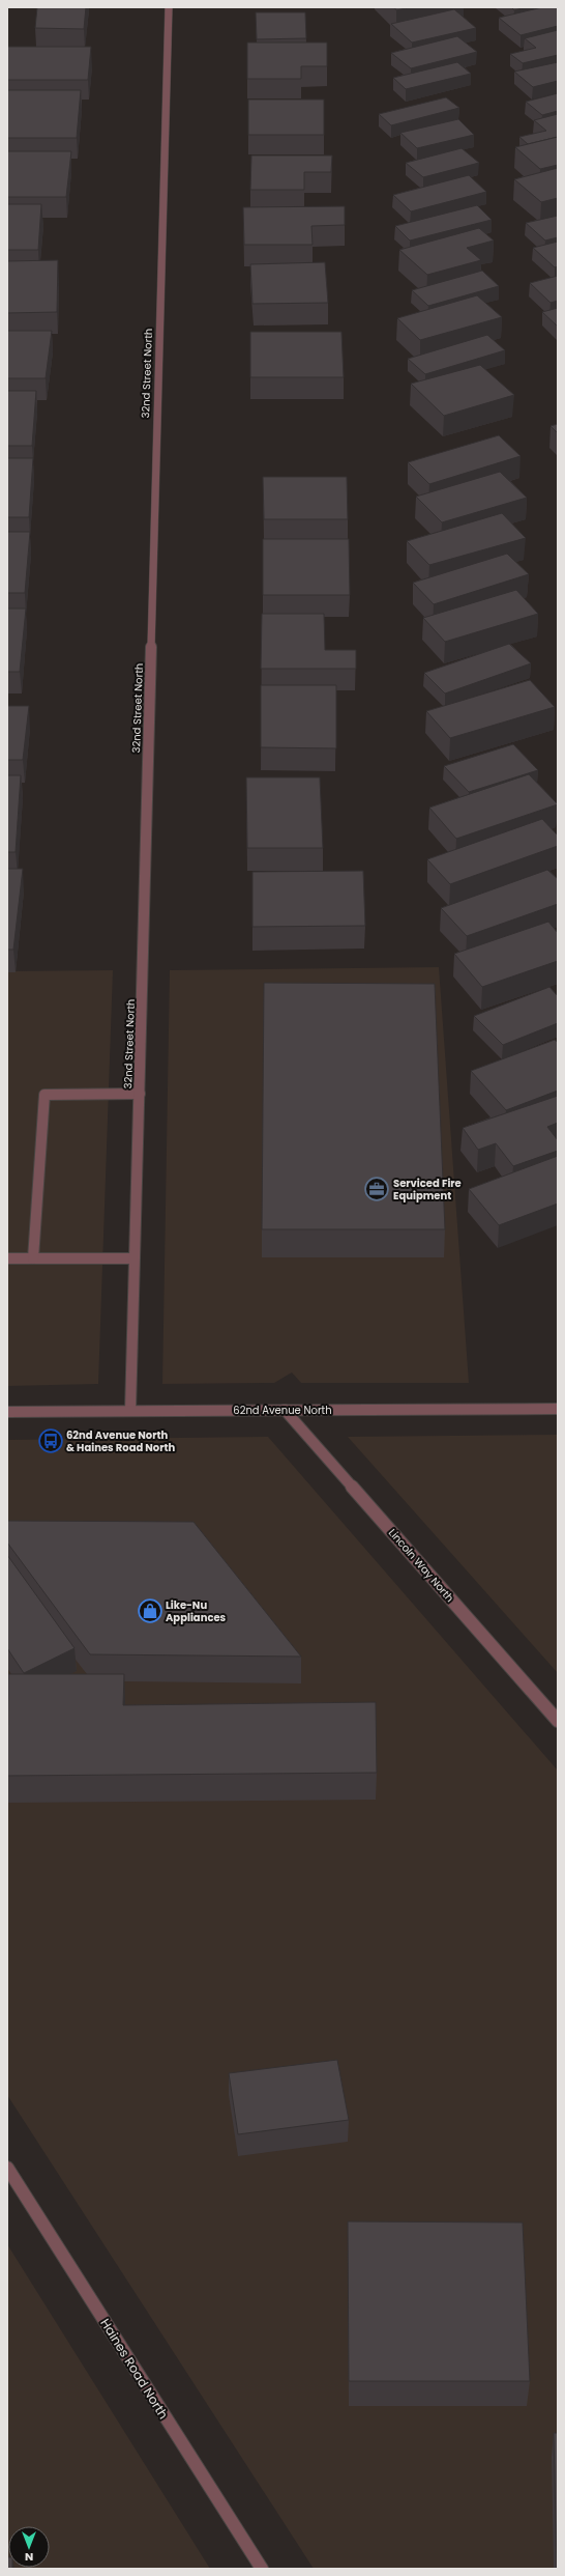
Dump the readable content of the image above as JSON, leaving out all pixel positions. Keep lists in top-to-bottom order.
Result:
{
  "streets": {
    "street": [
      "32nd Street North",
      "62nd Avenue North",
      "Lincoln Way North",
      "Haines Road North"
    ]
  },
  "crossings": [
    ["32nd Street North", "62nd Avenue North"],
    ["62nd Avenue North", "Lincoln Way North"]
  ],
  "places": {
    "office": ["Serviced Fire Equipment"],
    "bus stop": ["62nd Avenue North & Haines Road North"],
    "shop": ["Like-Nu Appliances"]
  },
  "north": "bottom"
}
